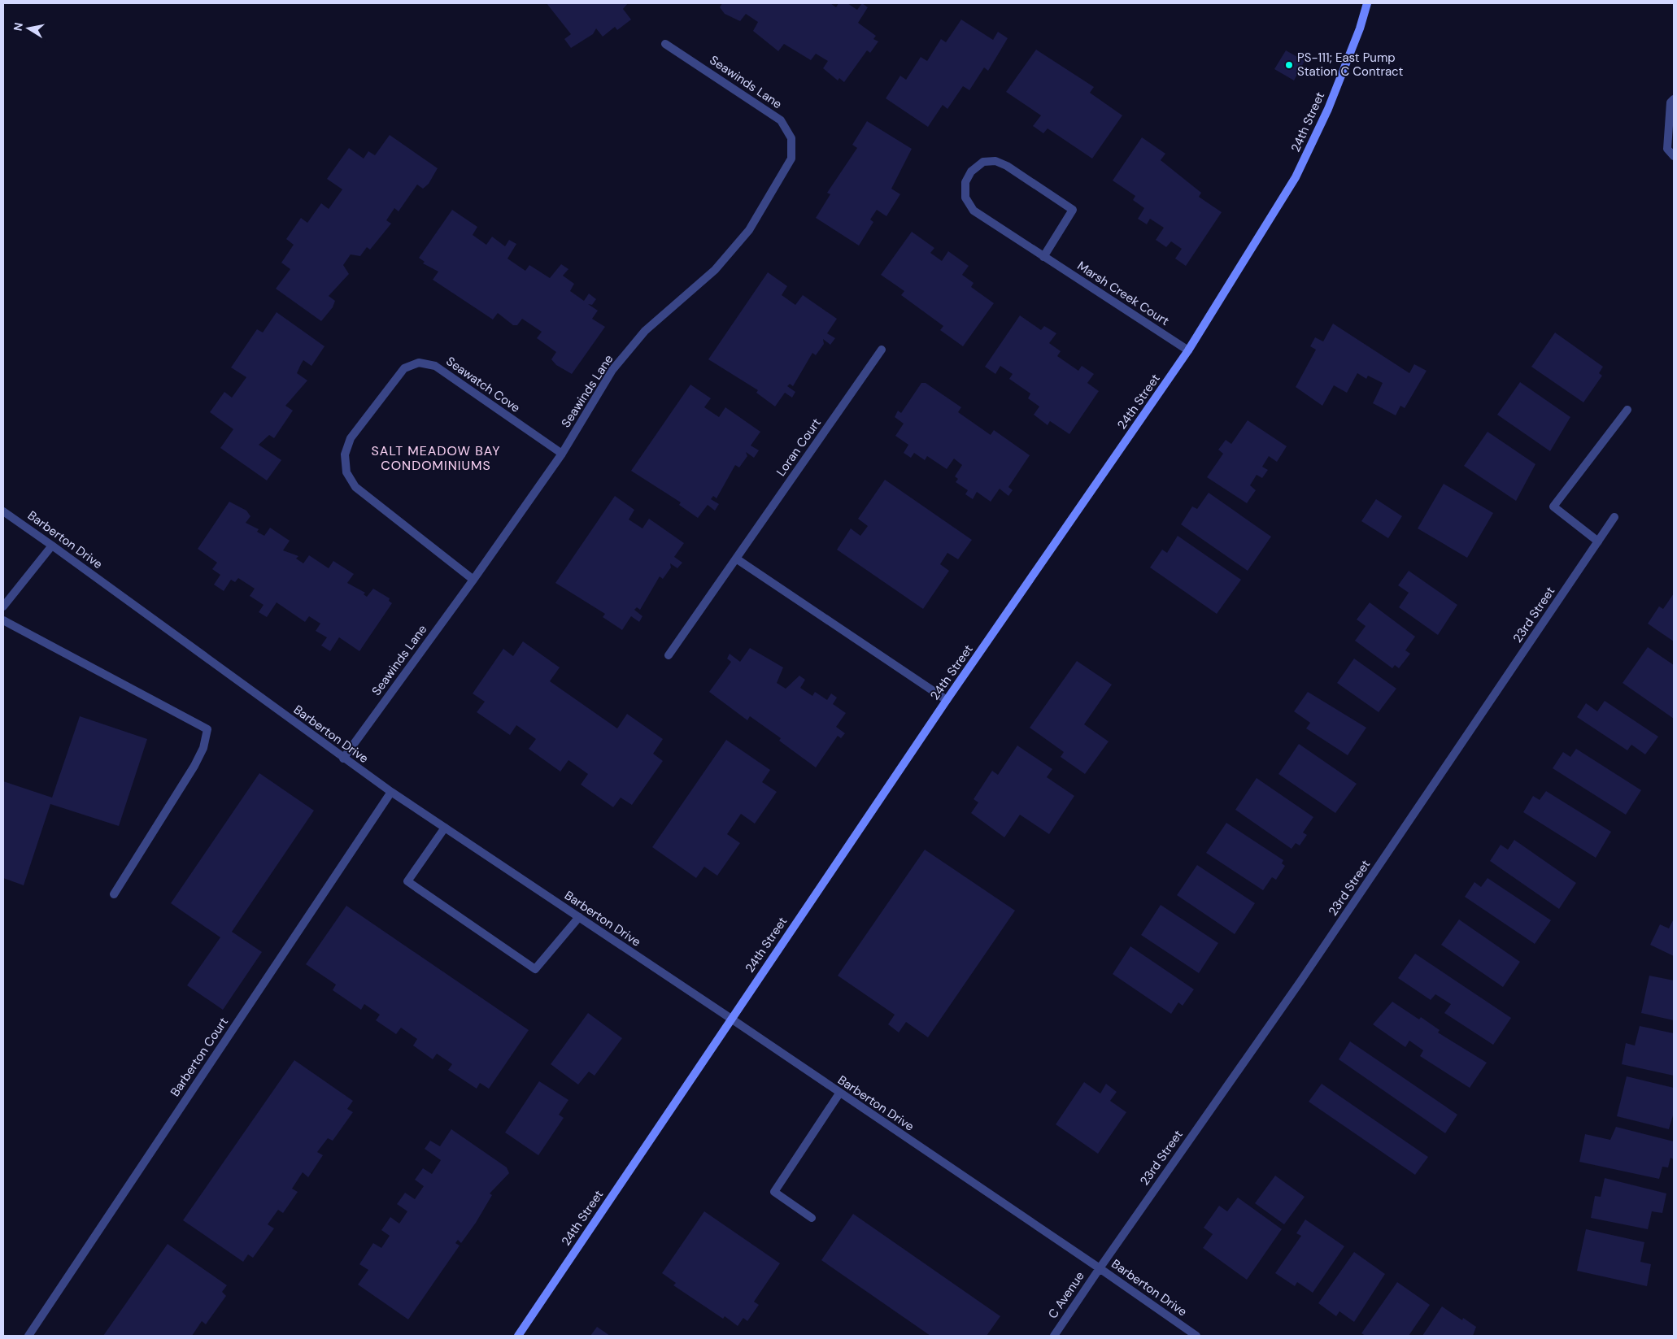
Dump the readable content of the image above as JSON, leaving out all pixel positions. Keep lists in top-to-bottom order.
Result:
{
  "streets": {
    "street": [
      "Seawinds Lane",
      "24th Street",
      "Marsh Creek Court",
      "Seawatch Cove",
      "Loran Court",
      "Barberton Drive",
      "23rd Street",
      "Barberton Court",
      "C Avenue"
    ]
  },
  "crossings": [
    ["Seawinds Lane", "Seawatch Cove"],
    ["Seawinds Lane", "Barberton Drive"],
    ["24th Street", "Marsh Creek Court"],
    ["24th Street", "Barberton Drive"],
    ["Barberton Drive", "23rd Street"],
    ["Barberton Drive", "Barberton Court"],
    ["Barberton Drive", "C Avenue"],
    ["23rd Street", "C Avenue"]
  ],
  "districts": ["SALT MEADOW BAY CONDOMINIUMS"],
  "places": ["PS-111; East Pump Station C Contract"],
  "north": "left"
}
